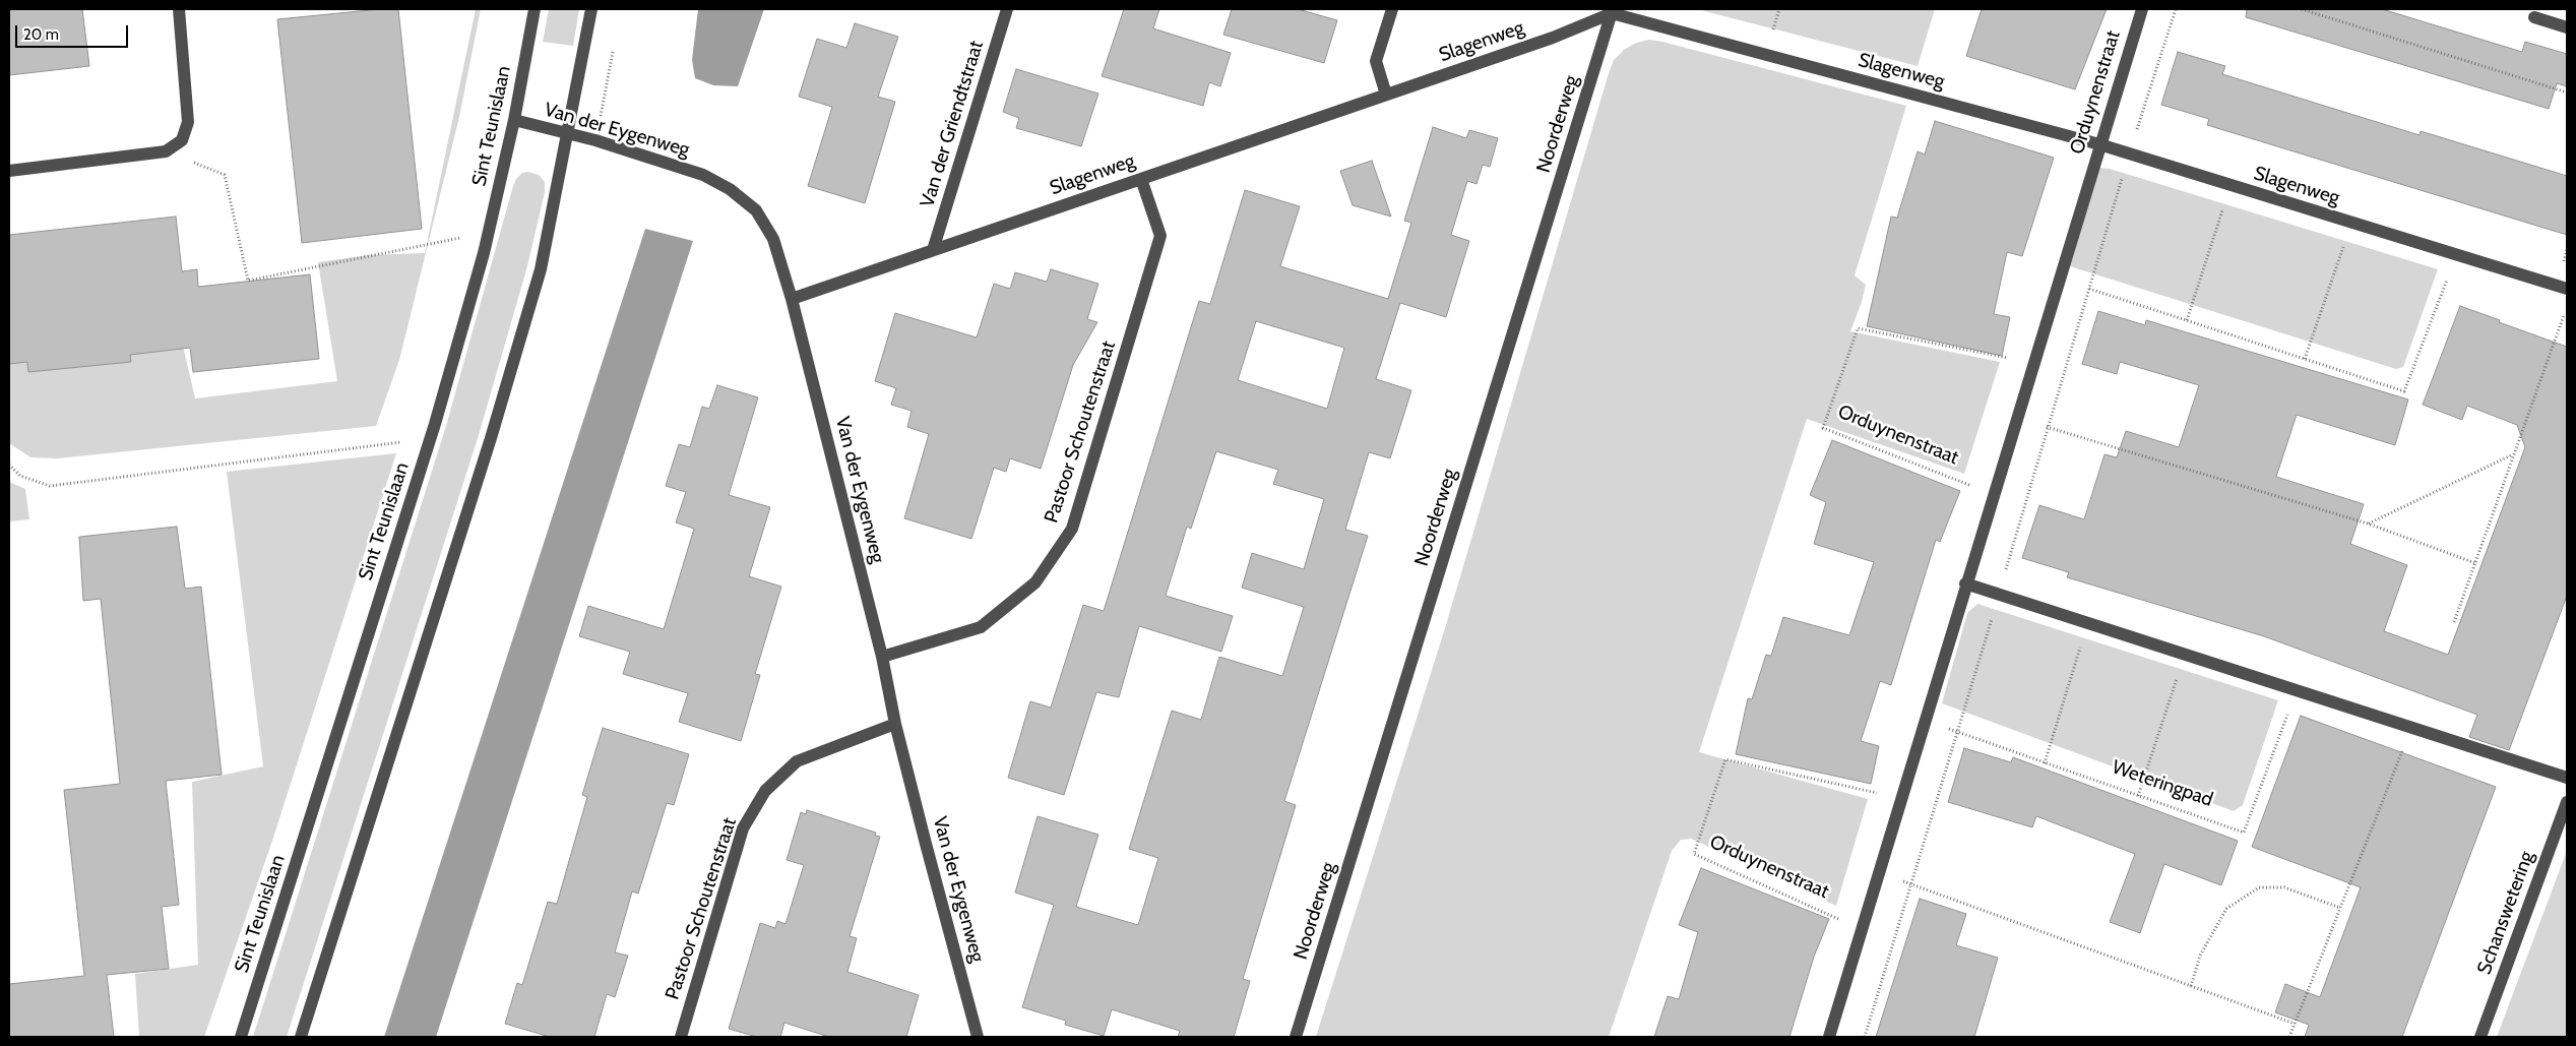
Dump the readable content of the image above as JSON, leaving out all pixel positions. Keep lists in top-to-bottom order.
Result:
{
  "streets": {
    "street": [
      "Slagenweg",
      "Orduynenstraat",
      "Van der Griendtstraat",
      "Noorderweg",
      "Sint Teunislaan",
      "Van der Eygenweg",
      "Pastoor Schoutenstraat",
      "Schanswetering"
    ],
    "path": ["Weteringpad"]
  },
  "crossings": [
    ["Slagenweg", "Orduynenstraat"],
    ["Slagenweg", "Van der Griendtstraat"],
    ["Slagenweg", "Noorderweg"],
    ["Slagenweg", "Van der Eygenweg"],
    ["Slagenweg", "Pastoor Schoutenstraat"],
    ["Orduynenstraat", "Weteringpad"],
    ["Sint Teunislaan", "Van der Eygenweg"],
    ["Van der Eygenweg", "Pastoor Schoutenstraat"]
  ],
  "scale_bar": "20 m"
}
